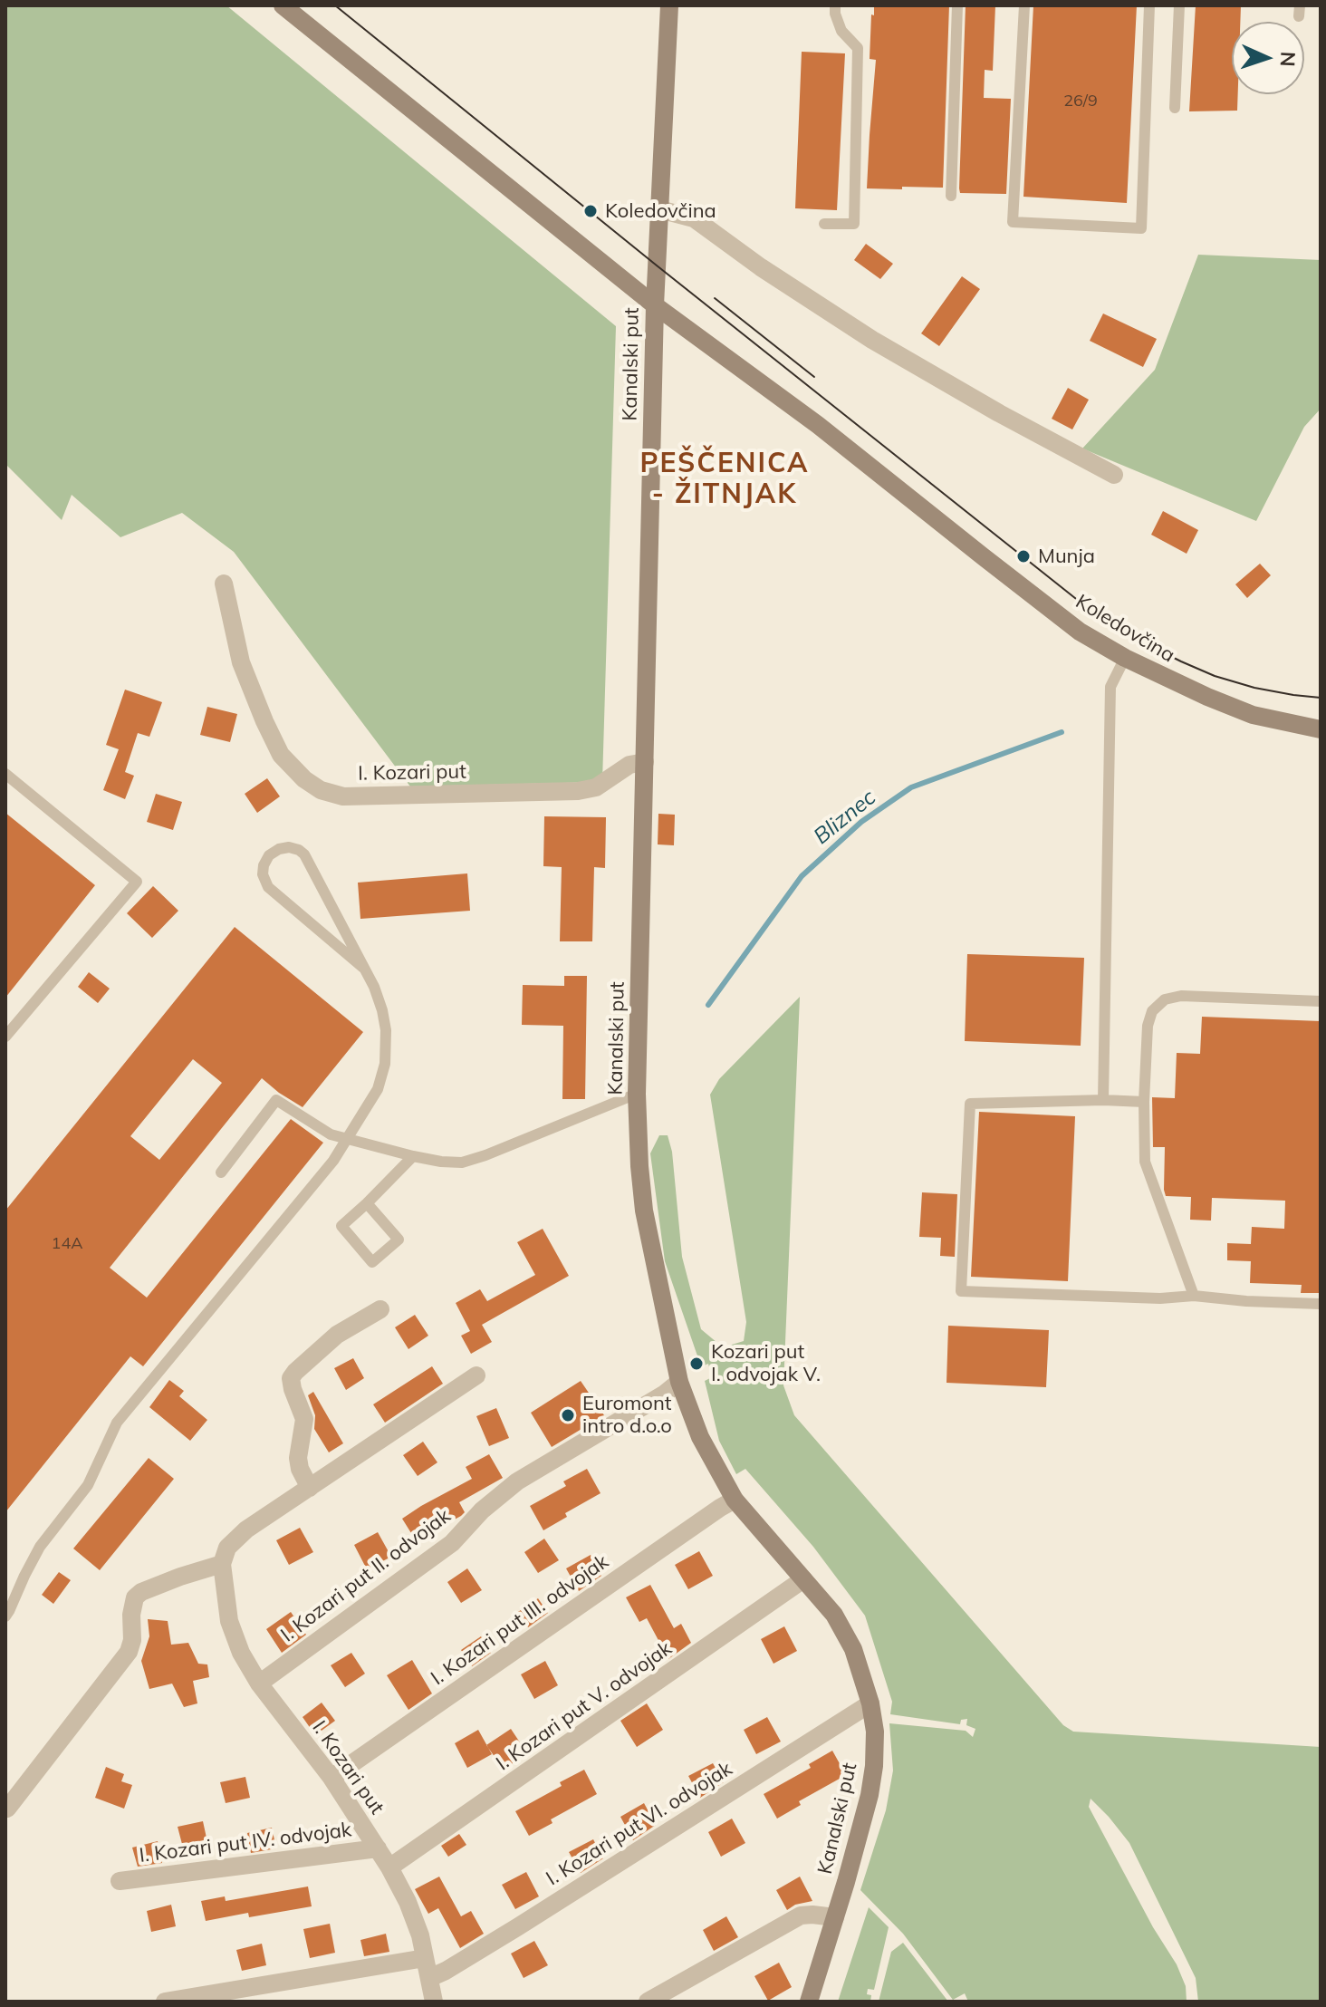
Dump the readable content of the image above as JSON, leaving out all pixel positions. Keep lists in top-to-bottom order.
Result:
{
  "streets": {
    "street": [
      "Kanalski put",
      "Koledovčina",
      "I. Kozari put",
      "I. Kozari put II. odvojak",
      "I. Kozari put III. odvojak",
      "I. Kozari put V. odvojak",
      "I. Kozari put VI. odvojak",
      "I. Kozari put IV. odvojak"
    ]
  },
  "crossings": [
    ["Kanalski put", "Koledovčina"],
    ["Kanalski put", "I. Kozari put"],
    ["Kanalski put", "I. Kozari put II. odvojak"],
    ["Kanalski put", "I. Kozari put III. odvojak"],
    ["Kanalski put", "I. Kozari put V. odvojak"],
    ["Kanalski put", "I. Kozari put VI. odvojak"],
    ["I. Kozari put", "I. Kozari put II. odvojak"],
    ["I. Kozari put", "I. Kozari put III. odvojak"],
    ["I. Kozari put", "I. Kozari put V. odvojak"],
    ["I. Kozari put", "I. Kozari put VI. odvojak"],
    ["I. Kozari put", "I. Kozari put IV. odvojak"]
  ],
  "districts": ["PEŠČENICA - ŽITNJAK"],
  "water": ["Bliznec"],
  "places": [
    "Koledovčina",
    "Munja",
    "Kozari put I. odvojak V.",
    "Euromont intro d.o.o"
  ],
  "house_numbers": ["26/9", "14A"],
  "north": "right"
}
